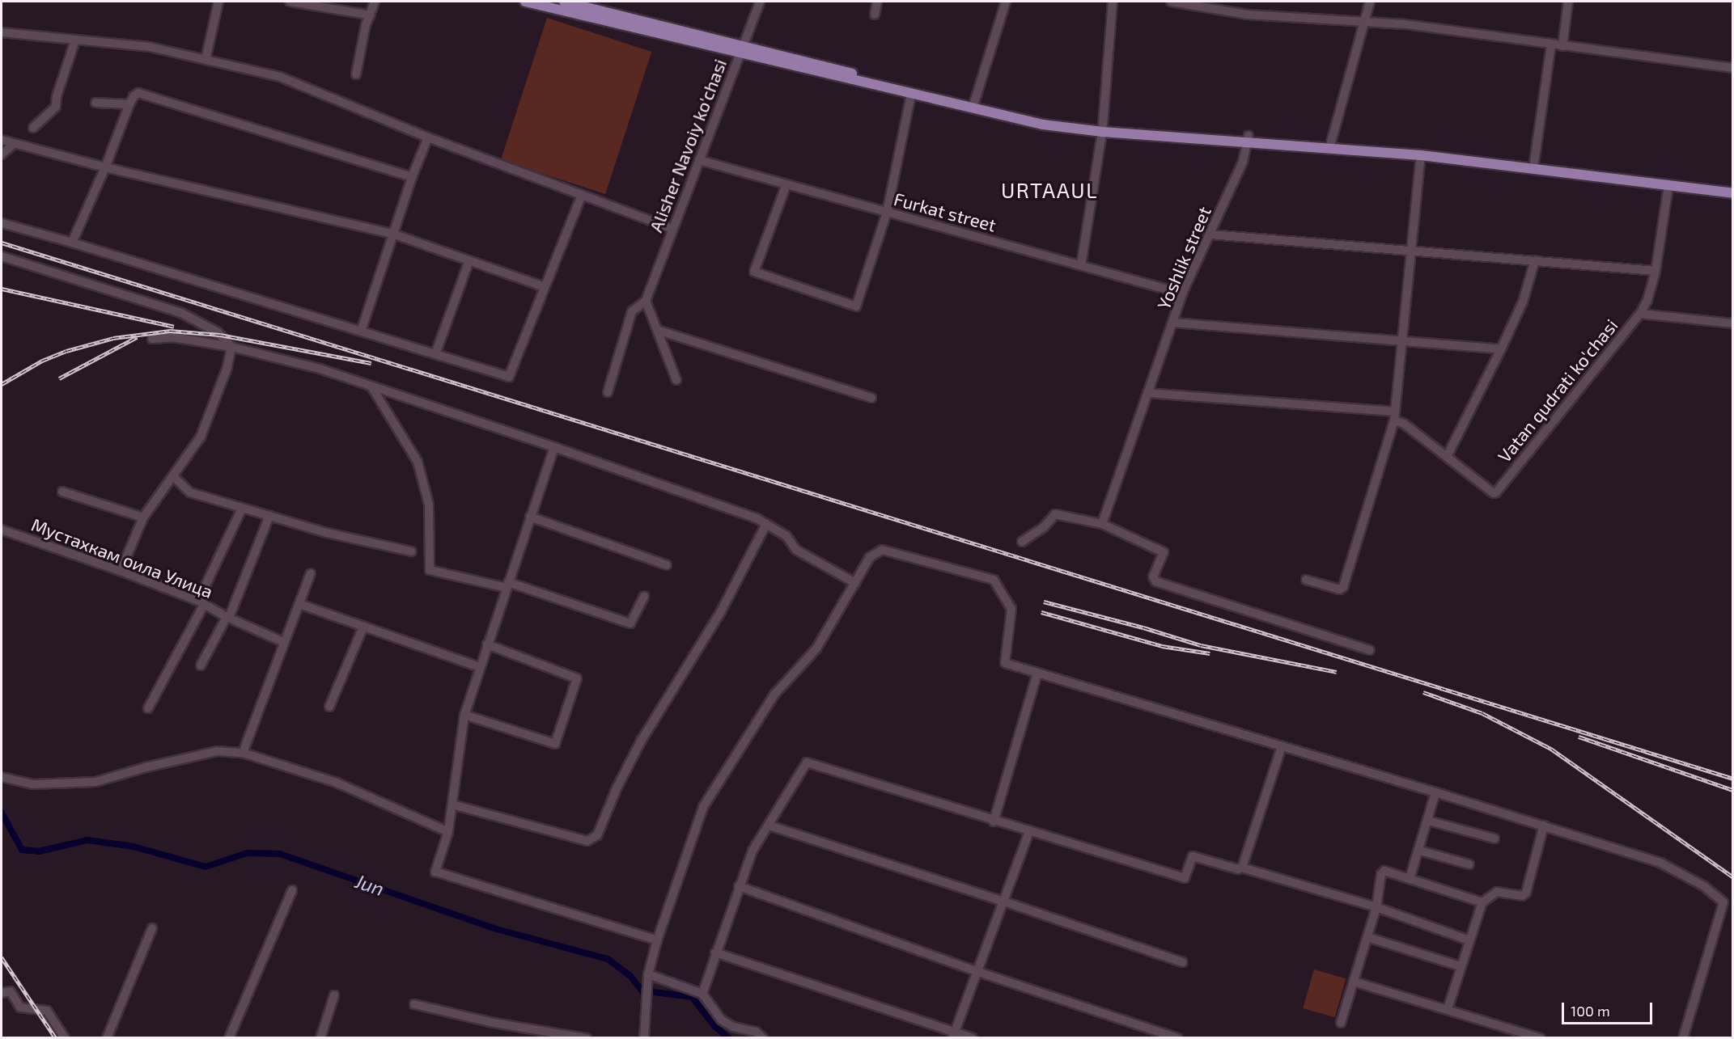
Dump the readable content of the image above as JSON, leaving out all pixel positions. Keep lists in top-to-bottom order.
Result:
{
  "streets": {
    "street": [
      "Alisher Navoiy ko'chasi",
      "Furkat street",
      "Yoshlik street",
      "Vatan qudrati ko'chasi",
      "Мустахкам оила Улица"
    ]
  },
  "crossings": [
    ["Alisher Navoiy ko'chasi", "Furkat street"],
    ["Furkat street", "Yoshlik street"]
  ],
  "districts": ["URTAAUL"],
  "water": ["Jun"],
  "scale_bar": "100 m"
}
